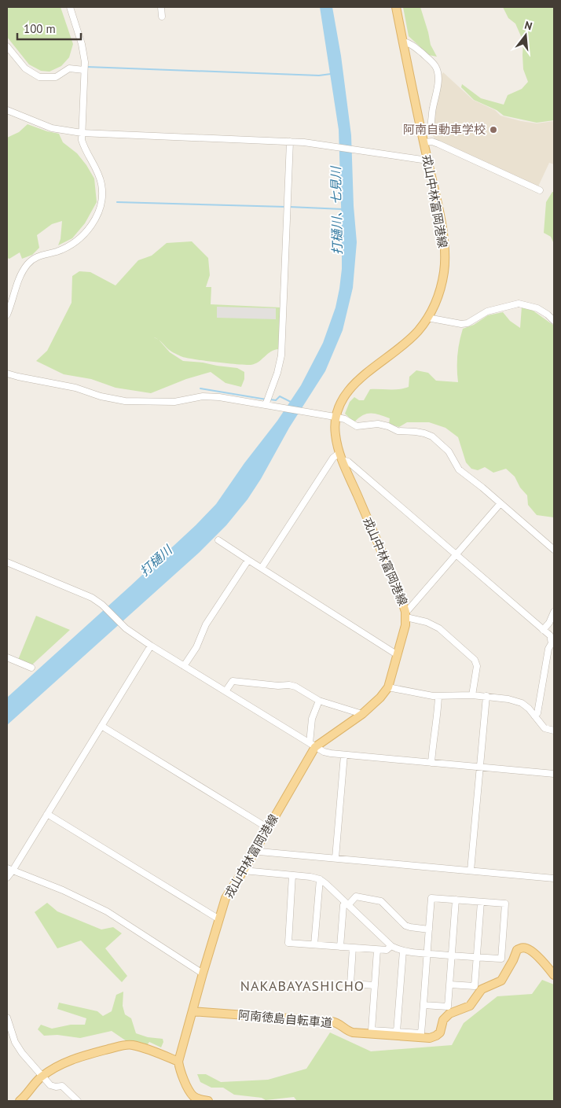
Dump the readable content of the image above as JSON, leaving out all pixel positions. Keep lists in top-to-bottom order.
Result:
{
  "streets": {
    "main road": ["戎山中林富岡港線", "阿南徳島自転車道"]
  },
  "crossings": [
    ["戎山中林富岡港線", "阿南徳島自転車道"]
  ],
  "districts": ["NAKABAYASHICHO"],
  "water": ["打樋川、七見川", "打樋川"],
  "places": ["阿南自動車学校"],
  "scale_bar": "100 m",
  "north": "top"
}
